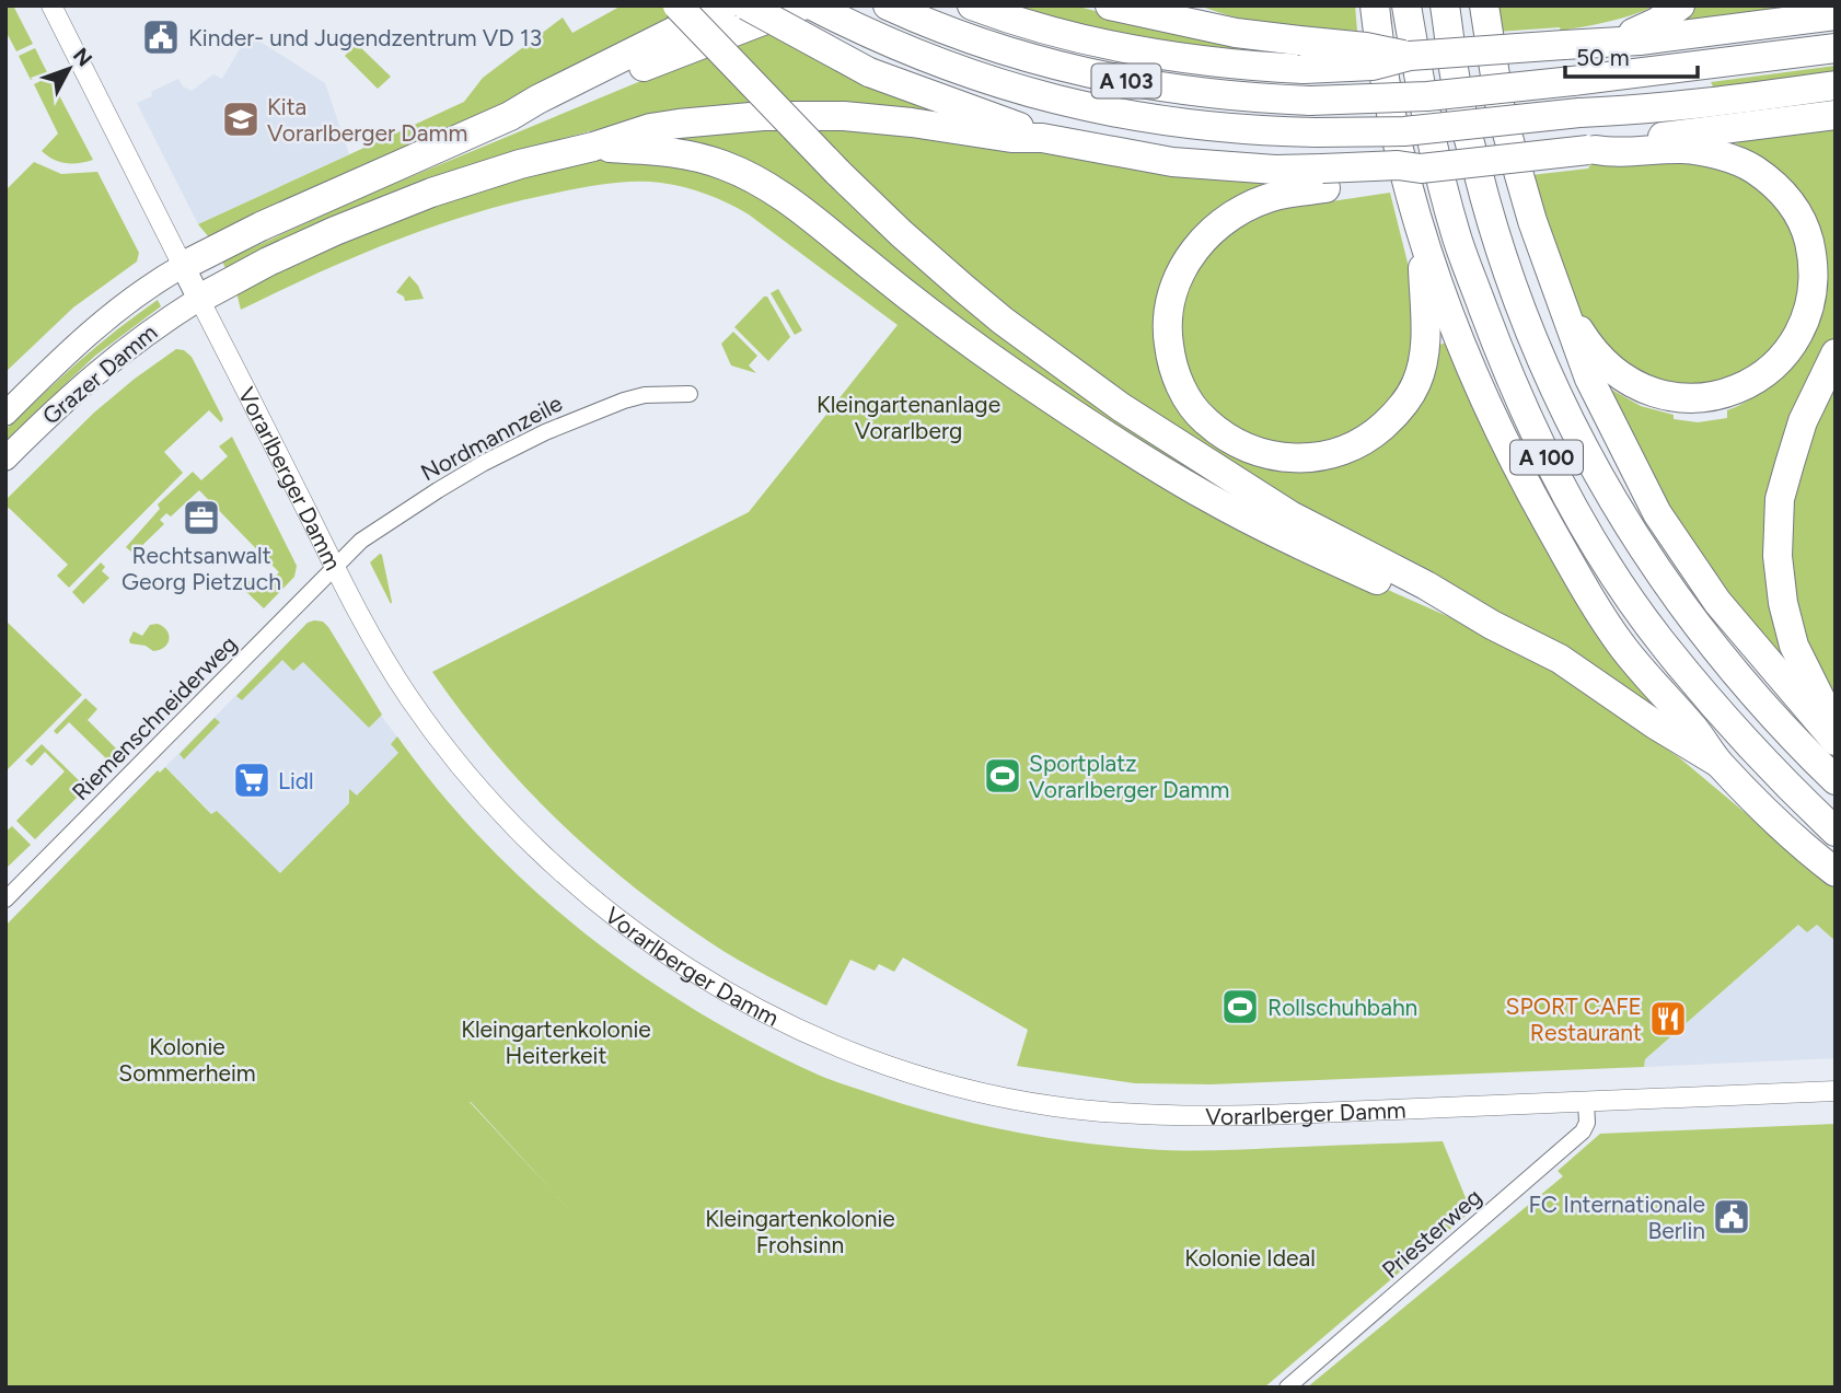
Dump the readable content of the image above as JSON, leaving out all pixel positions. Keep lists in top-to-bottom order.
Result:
{
  "streets": {
    "highway": ["A 103", "A 100"],
    "main road": ["Grazer Damm", "Vorarlberger Damm"],
    "street": ["Nordmannzeile", "Riemenschneiderweg", "Priesterweg"]
  },
  "crossings": [
    ["Grazer Damm", "Vorarlberger Damm"],
    ["Nordmannzeile", "Vorarlberger Damm"],
    ["Nordmannzeile", "Riemenschneiderweg"],
    ["Vorarlberger Damm", "Riemenschneiderweg"],
    ["Vorarlberger Damm", "Priesterweg"]
  ],
  "parks": [
    "Kleingartenanlage Vorarlberg",
    "Kleingartenkolonie Heiterkeit",
    "Kolonie Sommerheim",
    "Kleingartenkolonie Frohsinn",
    "Kolonie Ideal"
  ],
  "places": {
    "public building": ["Kinder- und Jugendzentrum VD 13", "FC Internationale Berlin"],
    "school or university": ["Kita Vorarlberger Damm"],
    "office": ["Rechtsanwalt Georg Pietzuch"],
    "sports": ["Sportplatz Vorarlberger Damm", "Rollschuhbahn"],
    "supermarket": ["Lidl"],
    "restaurant": ["SPORT CAFE Restaurant"]
  },
  "scale_bar": "50 m",
  "north": "top right"
}
